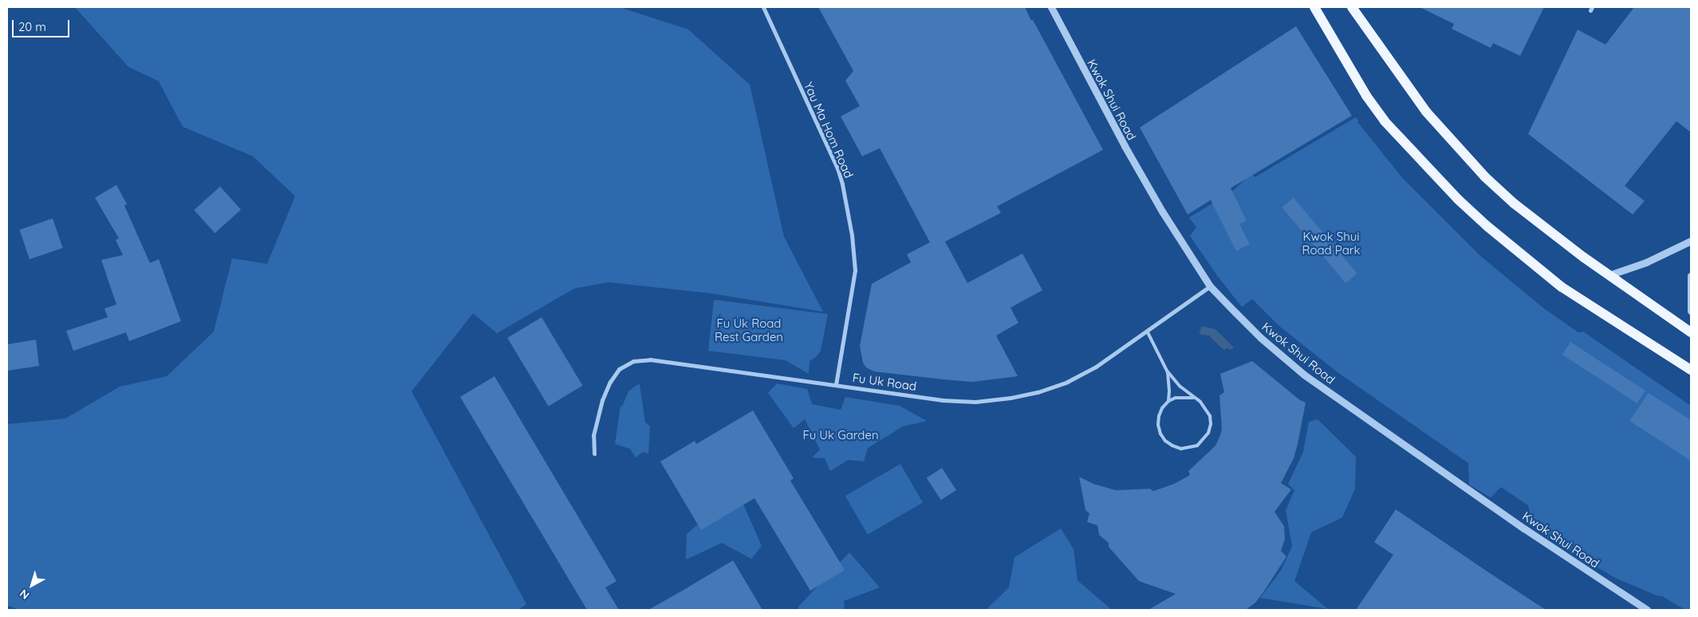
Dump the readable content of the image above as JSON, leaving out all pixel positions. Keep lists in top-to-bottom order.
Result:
{
  "streets": {
    "street": ["Kwok Shui Road", "Yau Ma Hom Road", "Fu Uk Road"]
  },
  "crossings": [
    ["Kwok Shui Road", "Fu Uk Road"],
    ["Yau Ma Hom Road", "Fu Uk Road"]
  ],
  "parks": ["Kwok Shui Road Park", "Fu Uk Road Rest Garden", "Fu Uk Garden"],
  "scale_bar": "20 m",
  "north": "bottom left"
}
